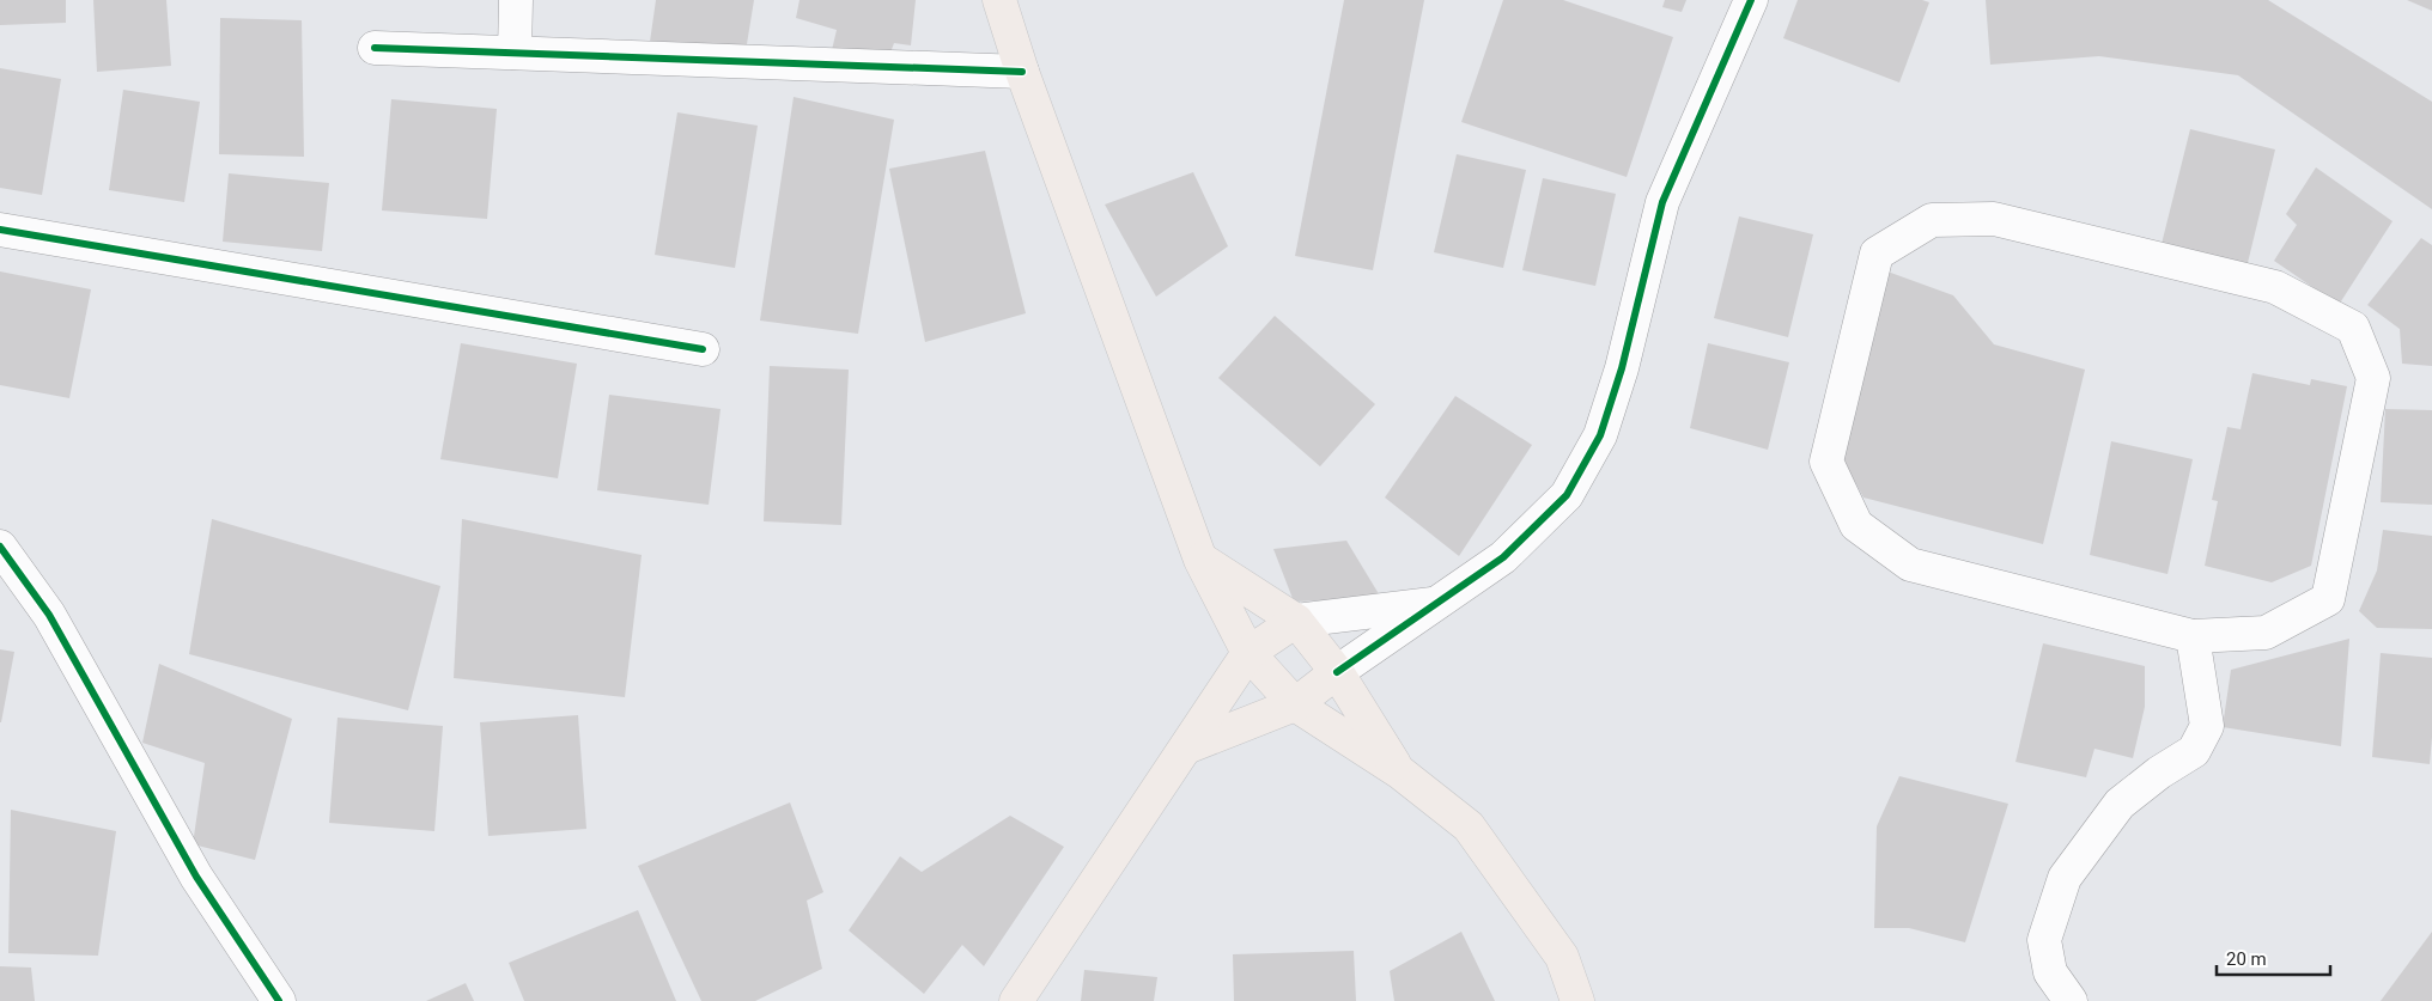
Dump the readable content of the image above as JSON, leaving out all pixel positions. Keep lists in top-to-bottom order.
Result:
{
  "scale_bar": "20 m"
}
